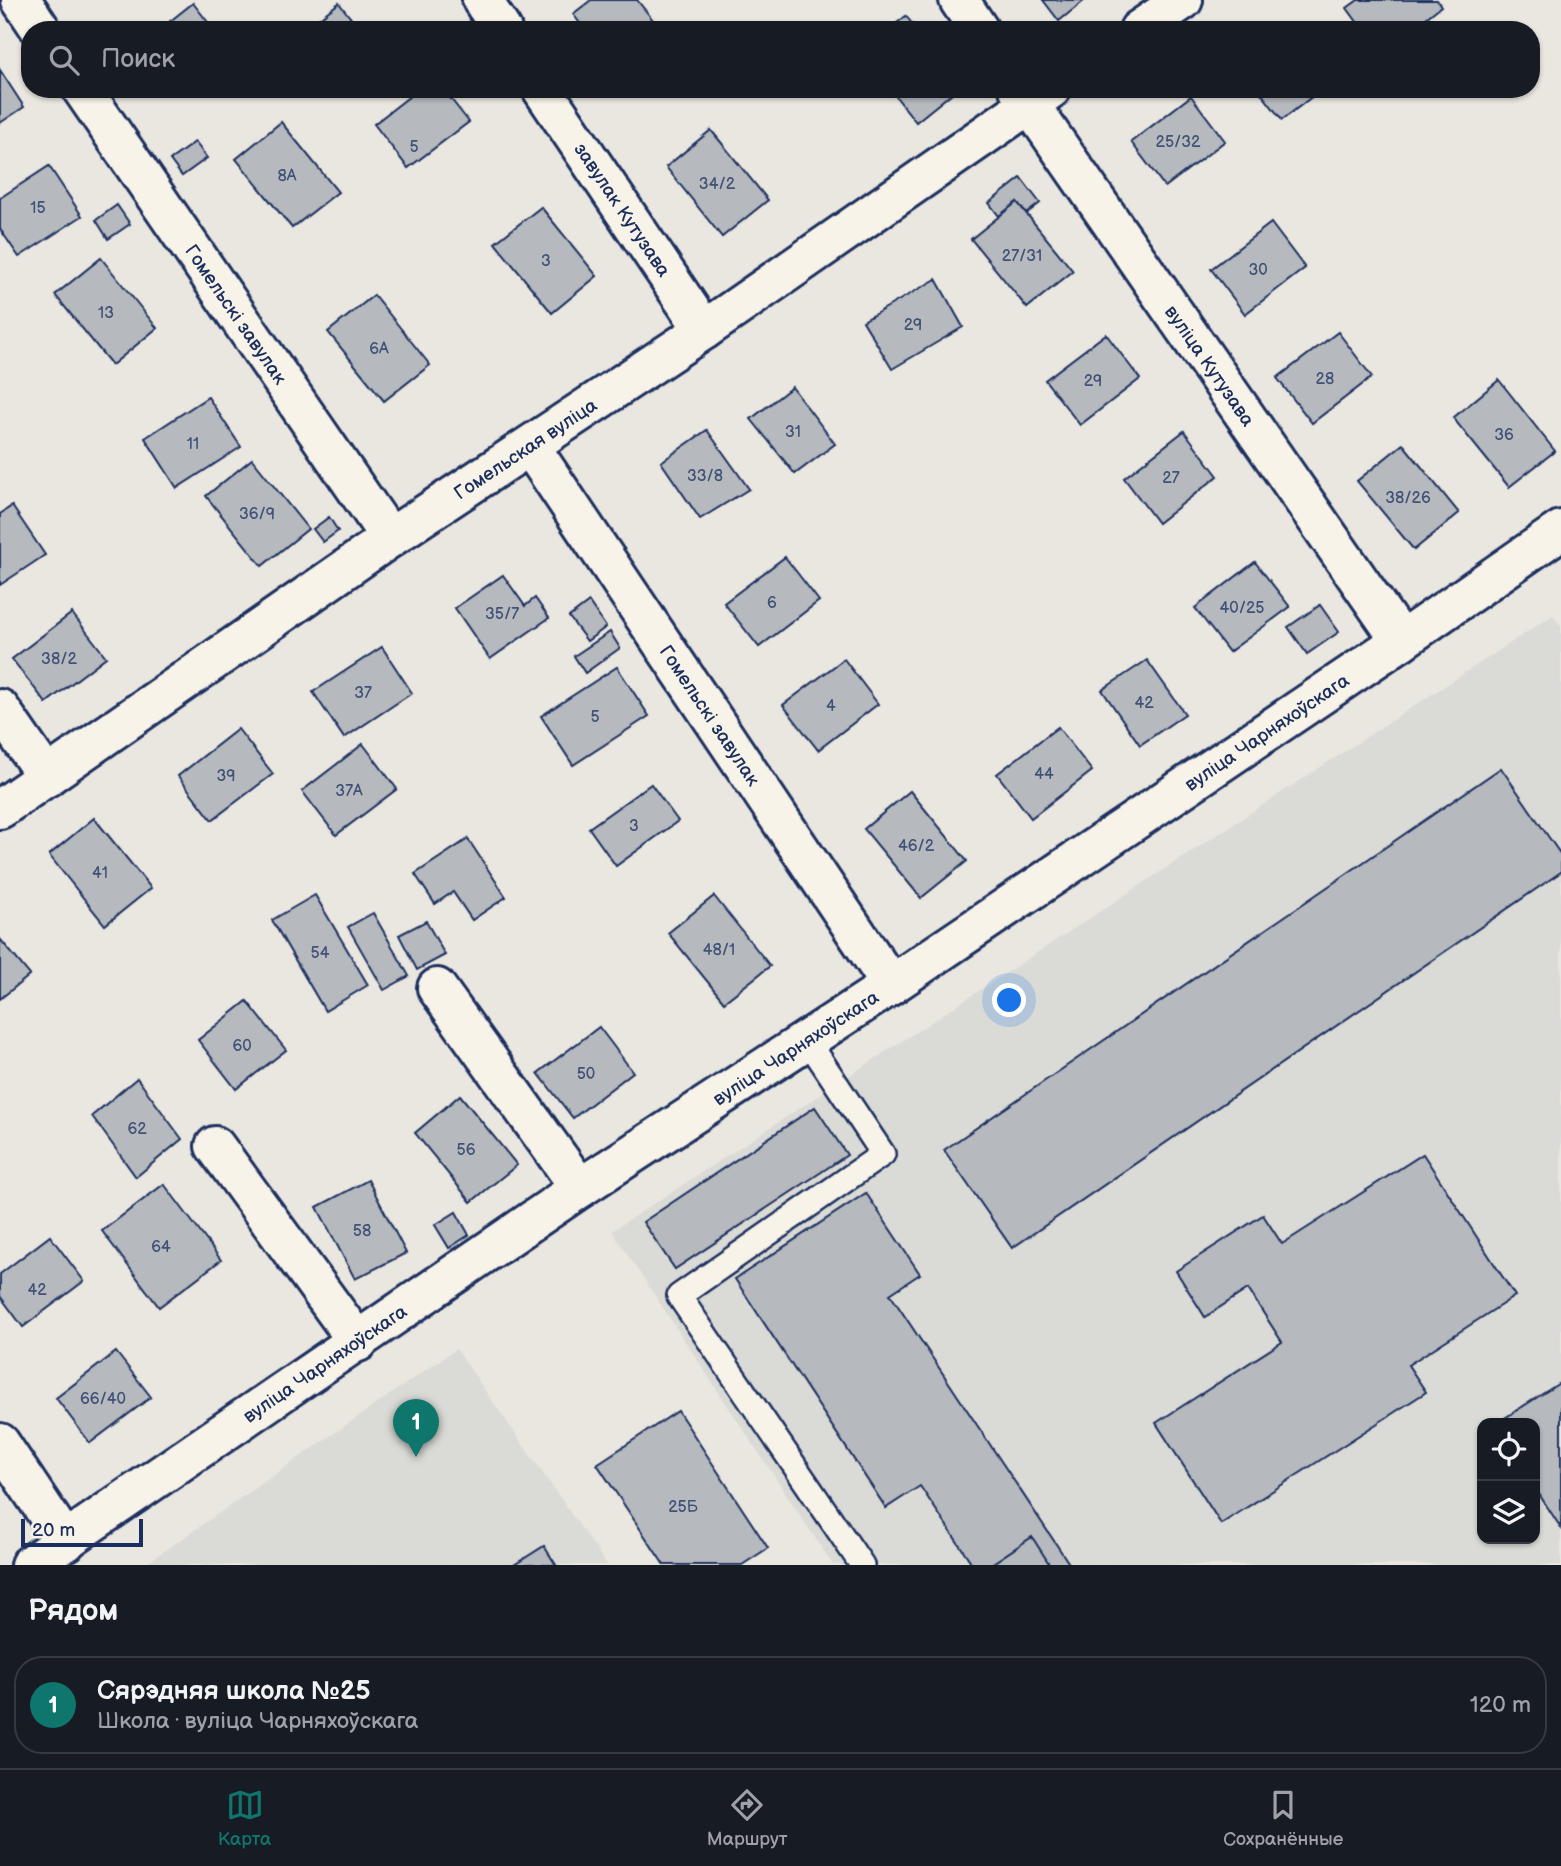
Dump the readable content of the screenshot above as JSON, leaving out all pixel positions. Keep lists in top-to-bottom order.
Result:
{
  "streets": {
    "street": [
      "завулак Кутузава",
      "Гомельскі завулак",
      "вуліца Кутузава",
      "Гомельская вуліца",
      "вуліца Чарняхоўскага"
    ]
  },
  "crossings": [
    ["завулак Кутузава", "Гомельская вуліца"],
    ["Гомельскі завулак", "Гомельская вуліца"],
    ["Гомельскі завулак", "вуліца Чарняхоўскага"],
    ["вуліца Кутузава", "вуліца Чарняхоўскага"]
  ],
  "house_numbers": [
    "25/32",
    "5",
    "8А",
    "34/2",
    "15",
    "27/31",
    "3",
    "30",
    "13",
    "29",
    "6А",
    "28",
    "29",
    "31",
    "36",
    "11",
    "33/8",
    "27",
    "38/26",
    "36/9",
    "6",
    "40/25",
    "35/7",
    "38/2",
    "37",
    "42",
    "4",
    "5",
    "44",
    "39",
    "37А",
    "3",
    "46/2",
    "41",
    "48/1",
    "54",
    "60",
    "50",
    "62",
    "56",
    "58",
    "64",
    "42",
    "66/40",
    "25Б"
  ],
  "scale_bar": "20 m",
  "page": {
    "search": "Поиск",
    "pins": "1",
    "scale": "20 m",
    "heading": "Рядом",
    "list": [
      {
        "mark": "1",
        "name": "Сярэдняя школа №25",
        "note": "Школа · вуліца Чарняхоўскага",
        "value": "120 m"
      }
    ],
    "nav": ["Карта", "Маршрут", "Сохранённые"]
  }
}
